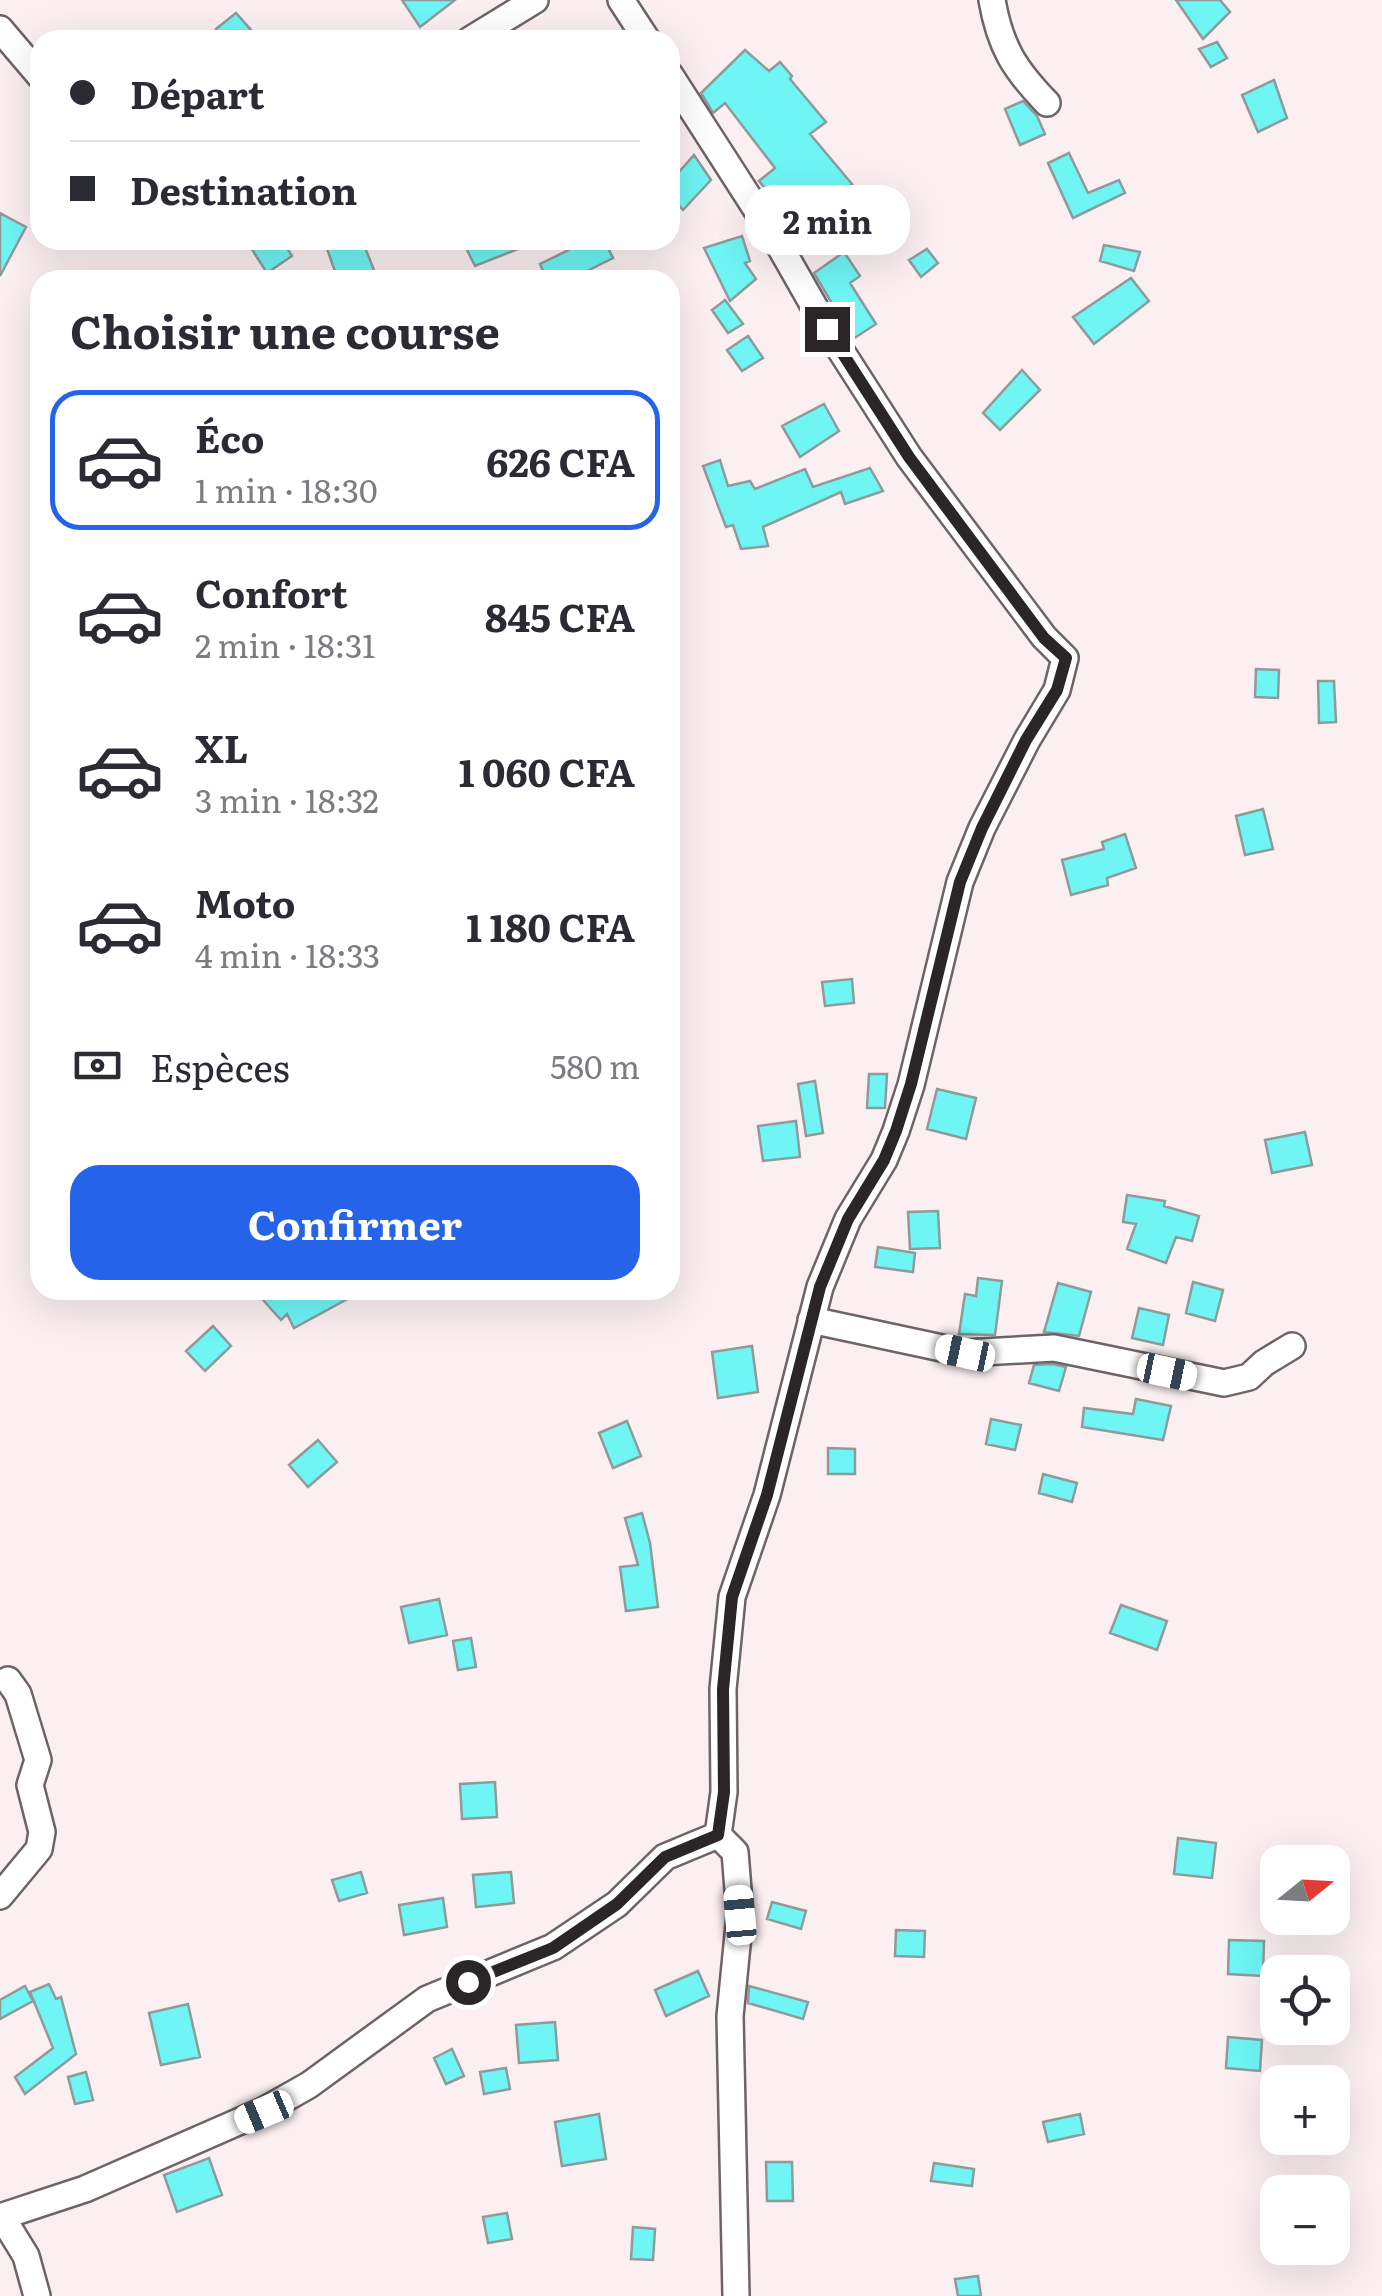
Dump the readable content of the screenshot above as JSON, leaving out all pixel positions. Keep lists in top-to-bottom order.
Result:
{
  "north": "right",
  "page": {
    "banner": ["Départ", "Destination"],
    "bubble": "2 min",
    "heading": "Choisir une course",
    "list": [
      {
        "name": "Éco",
        "note": "1 min · 18:30",
        "value": "626 CFA"
      },
      {
        "name": "Confort",
        "note": "2 min · 18:31",
        "value": "845 CFA"
      },
      {
        "name": "XL",
        "note": "3 min · 18:32",
        "value": "1 060 CFA"
      },
      {
        "name": "Moto",
        "note": "4 min · 18:33",
        "value": "1 180 CFA"
      }
    ],
    "pay": ["Espèces", "580 m"],
    "buttons": "Confirmer",
    "map_buttons": ["+", "−"]
  }
}
